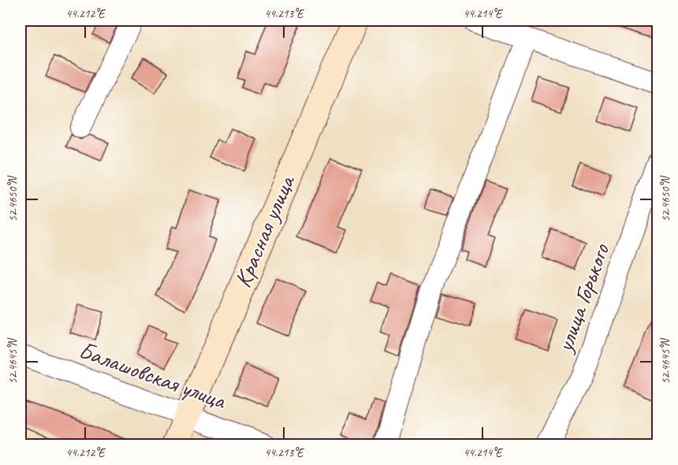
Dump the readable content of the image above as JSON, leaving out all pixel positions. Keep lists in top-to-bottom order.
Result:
{
  "streets": {
    "main road": ["Красная улица"],
    "street": ["улица Горького", "Балашовская улица"]
  },
  "crossings": [
    ["Красная улица", "Балашовская улица"]
  ],
  "coordinates": [
    "44.212°E",
    "44.213°E",
    "44.214°E",
    "52.4650°N",
    "52.4645°N"
  ]
}
